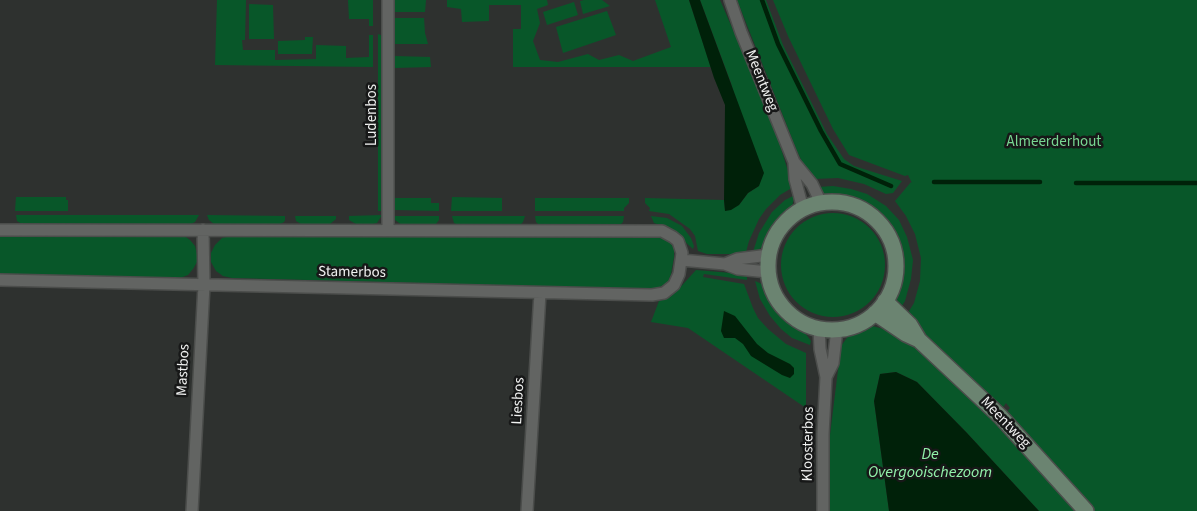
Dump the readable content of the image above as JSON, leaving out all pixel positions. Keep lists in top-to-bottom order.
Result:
{
  "streets": {
    "street": [
      "Meentweg",
      "Ludenbos",
      "Stamerbos",
      "Mastbos",
      "Liesbos",
      "Kloosterbos"
    ]
  },
  "crossings": [
    ["Meentweg", "Kloosterbos"],
    ["Stamerbos", "Mastbos"],
    ["Stamerbos", "Liesbos"]
  ],
  "water": ["De Overgooischezoom"],
  "parks": ["Almeerderhout"]
}
